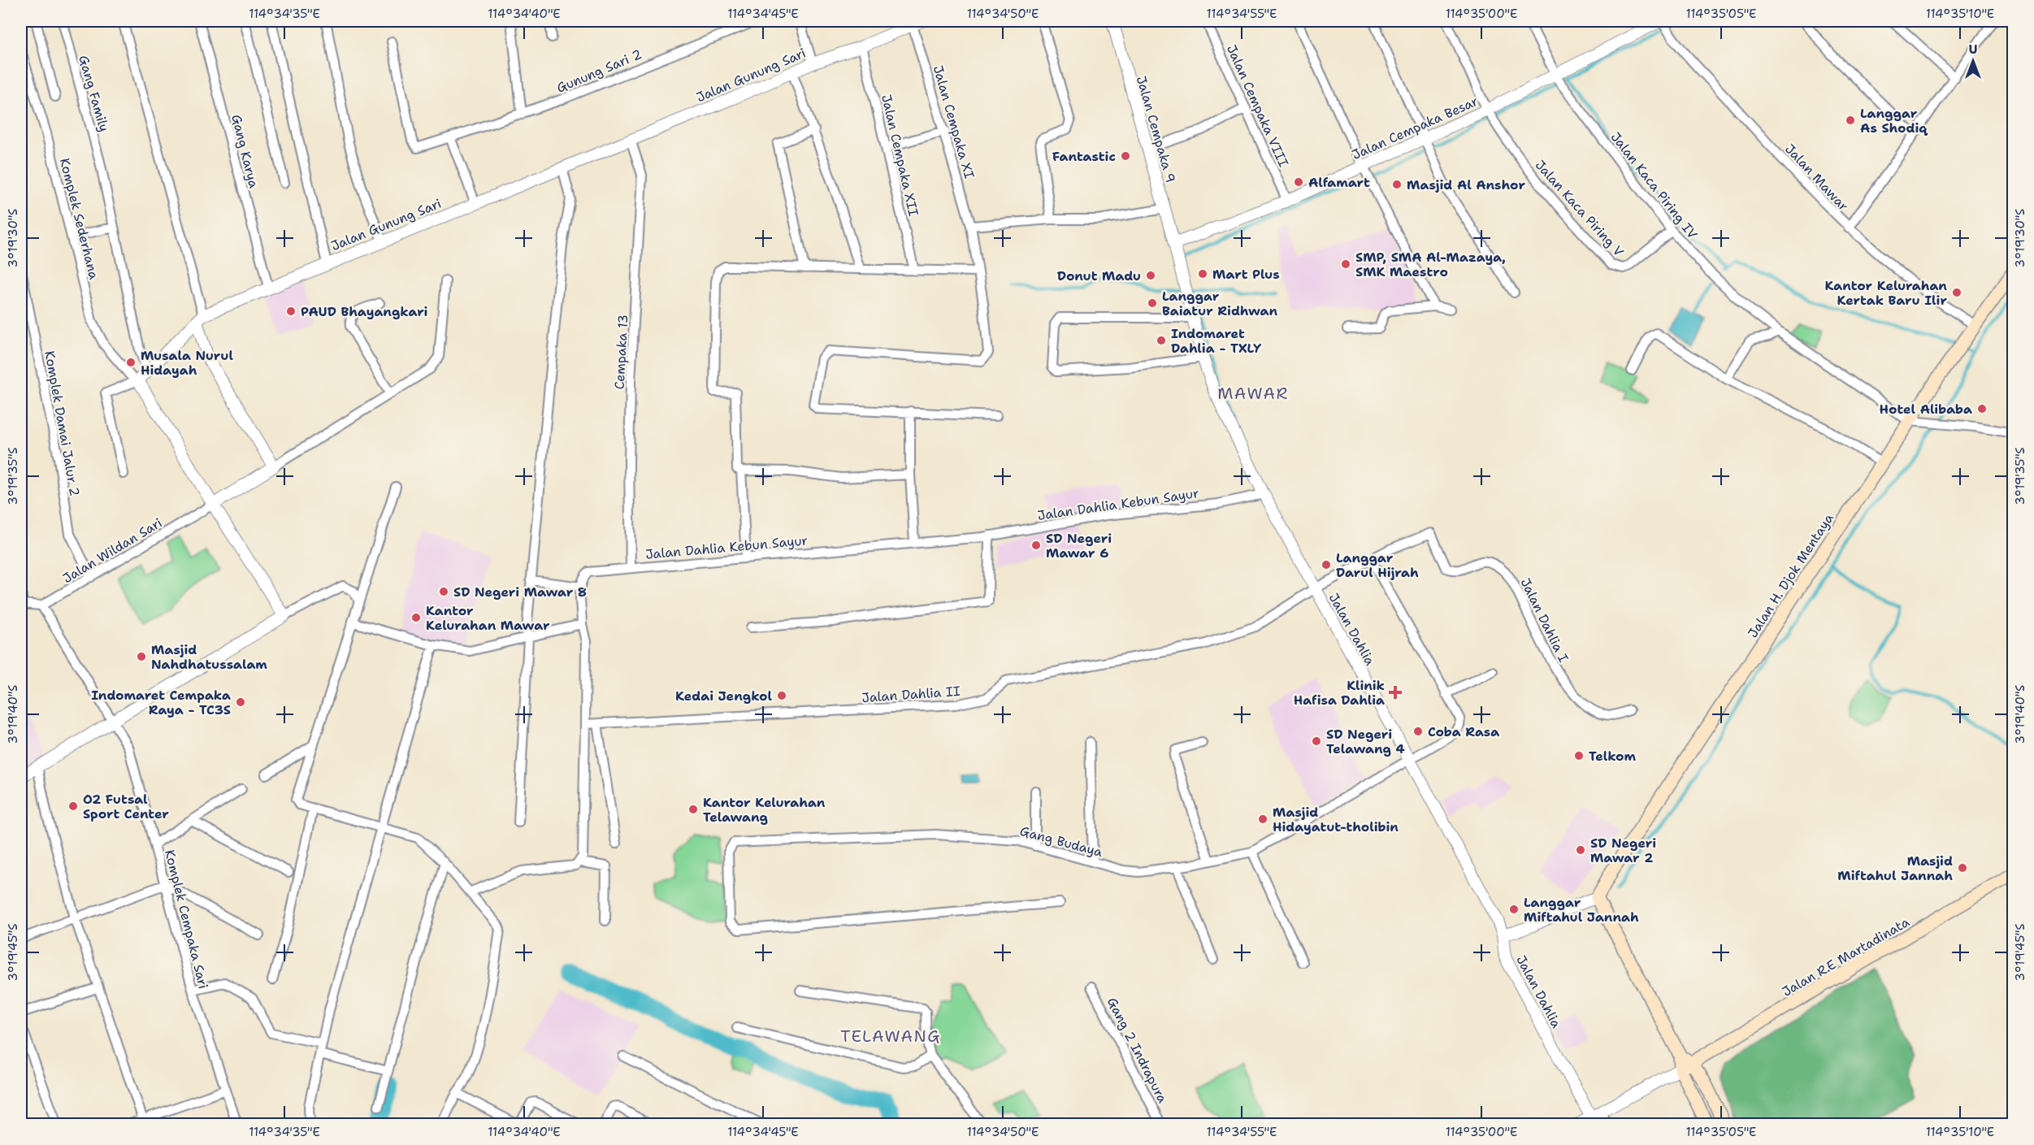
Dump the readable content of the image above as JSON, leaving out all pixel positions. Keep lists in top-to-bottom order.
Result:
{
  "streets": {
    "main road": ["Jalan H. Djok Mentaya", "Jalan R.E Martadinata"],
    "street": [
      "Gunung Sari 2",
      "Jalan Gunung Sari",
      "Gang Family",
      "Jalan Cempaka VIII",
      "Jalan Cempaka XI",
      "Jalan Cempaka Besar",
      "Jalan Cempaka 9",
      "Gang Karya",
      "Jalan Cempaka XII",
      "Jalan Mawar",
      "Jalan Kaca Piring IV",
      "Jalan Kaca Piring V",
      "Komplek Sederhana",
      "Cempaka 13",
      "Komplek Damai Jalur 2",
      "Jalan Dahlia Kebun Sayur",
      "Jalan Wildan Sari",
      "Jalan Dahlia I",
      "Jalan Dahlia",
      "Jalan Dahlia II",
      "Gang Budaya",
      "Komplek Cempaka Sari",
      "Gang 2 Indrapura"
    ]
  },
  "crossings": [
    ["Jalan Gunung Sari", "Gang Family"],
    ["Jalan Gunung Sari", "Jalan Cempaka XI"],
    ["Jalan Gunung Sari", "Gang Karya"],
    ["Jalan Gunung Sari", "Jalan Cempaka XII"],
    ["Jalan Gunung Sari", "Komplek Sederhana"],
    ["Jalan Gunung Sari", "Cempaka 13"],
    ["Jalan Cempaka VIII", "Jalan Cempaka Besar"],
    ["Jalan Cempaka Besar", "Jalan Cempaka 9"],
    ["Jalan Cempaka Besar", "Jalan Mawar"],
    ["Jalan Cempaka Besar", "Jalan Kaca Piring IV"],
    ["Jalan Cempaka Besar", "Jalan Kaca Piring V"],
    ["Jalan Cempaka Besar", "Jalan Dahlia"],
    ["Jalan Cempaka 9", "Jalan Dahlia"],
    ["Jalan Mawar", "Jalan H. Djok Mentaya"],
    ["Jalan Kaca Piring IV", "Jalan Kaca Piring V"],
    ["Jalan Kaca Piring IV", "Jalan H. Djok Mentaya"],
    ["Cempaka 13", "Jalan Dahlia Kebun Sayur"],
    ["Komplek Damai Jalur 2", "Jalan Wildan Sari"],
    ["Jalan Dahlia Kebun Sayur", "Jalan Dahlia"],
    ["Jalan Wildan Sari", "Komplek Cempaka Sari"],
    ["Jalan Dahlia I", "Jalan Dahlia"],
    ["Jalan Dahlia I", "Jalan Dahlia II"],
    ["Jalan Dahlia", "Jalan Dahlia II"],
    ["Jalan Dahlia", "Gang Budaya"]
  ],
  "districts": ["MAWAR", "TELAWANG"],
  "places": {
    "other": [
      "Langgar As Shodiq",
      "Fantastic",
      "Alfamart",
      "Masjid Al Anshor",
      "SMP, SMA Al-Mazaya, SMK Maestro",
      "Mart Plus",
      "Donut Madu",
      "Kantor Kelurahan Kertak Baru Ilir",
      "Langgar Baiatur Ridhwan",
      "PAUD Bhayangkari",
      "Indomaret Dahlia - TXLY",
      "Musala Nurul Hidayah",
      "Hotel Alibaba",
      "SD Negeri Mawar 6",
      "Langgar Darul Hijrah",
      "SD Negeri Mawar 8",
      "Kantor Kelurahan Mawar",
      "Masjid Nahdhatussalam",
      "Kedai Jengkol",
      "Indomaret Cempaka Raya - TC3S",
      "Coba Rasa",
      "SD Negeri Telawang 4",
      "Telkom",
      "O2 Futsal Sport Center",
      "Kantor Kelurahan Telawang",
      "Masjid Hidayatut-tholibin",
      "SD Negeri Mawar 2",
      "Masjid Miftahul Jannah",
      "Langgar Miftahul Jannah"
    ],
    "health": ["Klinik Hafisa Dahlia"]
  },
  "north": "top",
  "coordinates": [
    "114°34'35\"E",
    "114°34'40\"E",
    "114°34'45\"E",
    "114°34'50\"E",
    "114°34'55\"E",
    "114°35'00\"E",
    "114°35'05\"E",
    "114°35'10\"E",
    "3°19'30\"S",
    "3°19'35\"S",
    "3°19'40\"S",
    "3°19'45\"S"
  ]
}
